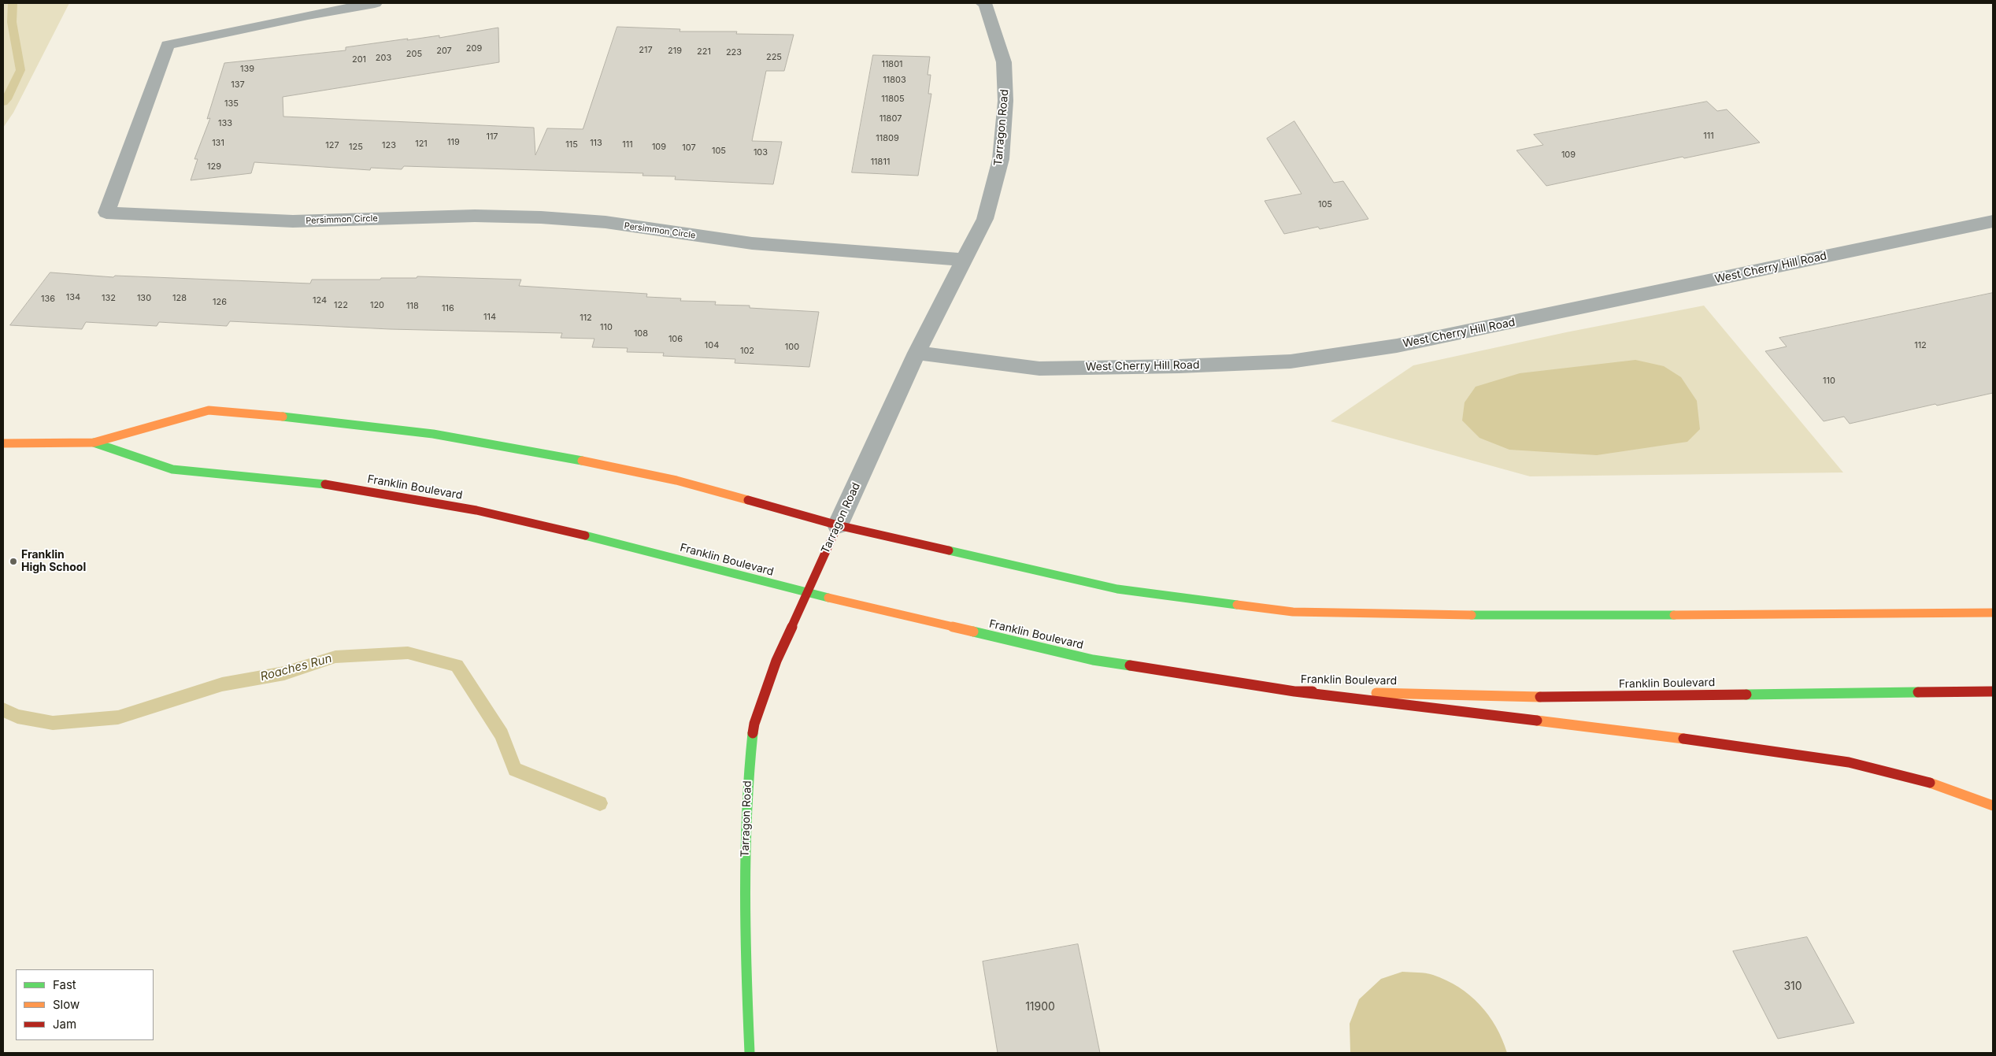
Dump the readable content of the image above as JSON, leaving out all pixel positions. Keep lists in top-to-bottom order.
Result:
{
  "streets": {
    "main road": ["Tarragon Road", "Franklin Boulevard"],
    "street": ["Persimmon Circle", "West Cherry Hill Road"]
  },
  "crossings": [
    ["Tarragon Road", "Persimmon Circle"],
    ["Tarragon Road", "West Cherry Hill Road"],
    ["Tarragon Road", "Franklin Boulevard"]
  ],
  "water": ["Roaches Run"],
  "places": ["Franklin High School"],
  "house_numbers": [
    "209",
    "217",
    "207",
    "219",
    "221",
    "223",
    "205",
    "225",
    "203",
    "201",
    "11801",
    "139",
    "11803",
    "137",
    "11805",
    "135",
    "11807",
    "133",
    "111",
    "117",
    "11809",
    "119",
    "131",
    "113",
    "121",
    "115",
    "111",
    "127",
    "123",
    "125",
    "109",
    "107",
    "105",
    "103",
    "109",
    "11811",
    "129",
    "105",
    "134",
    "132",
    "130",
    "128",
    "136",
    "124",
    "126",
    "122",
    "120",
    "118",
    "116",
    "114",
    "112",
    "110",
    "108",
    "106",
    "104",
    "112",
    "100",
    "102",
    "110",
    "310",
    "11900"
  ],
  "legend": ["Fast", "Slow", "Jam"]
}
